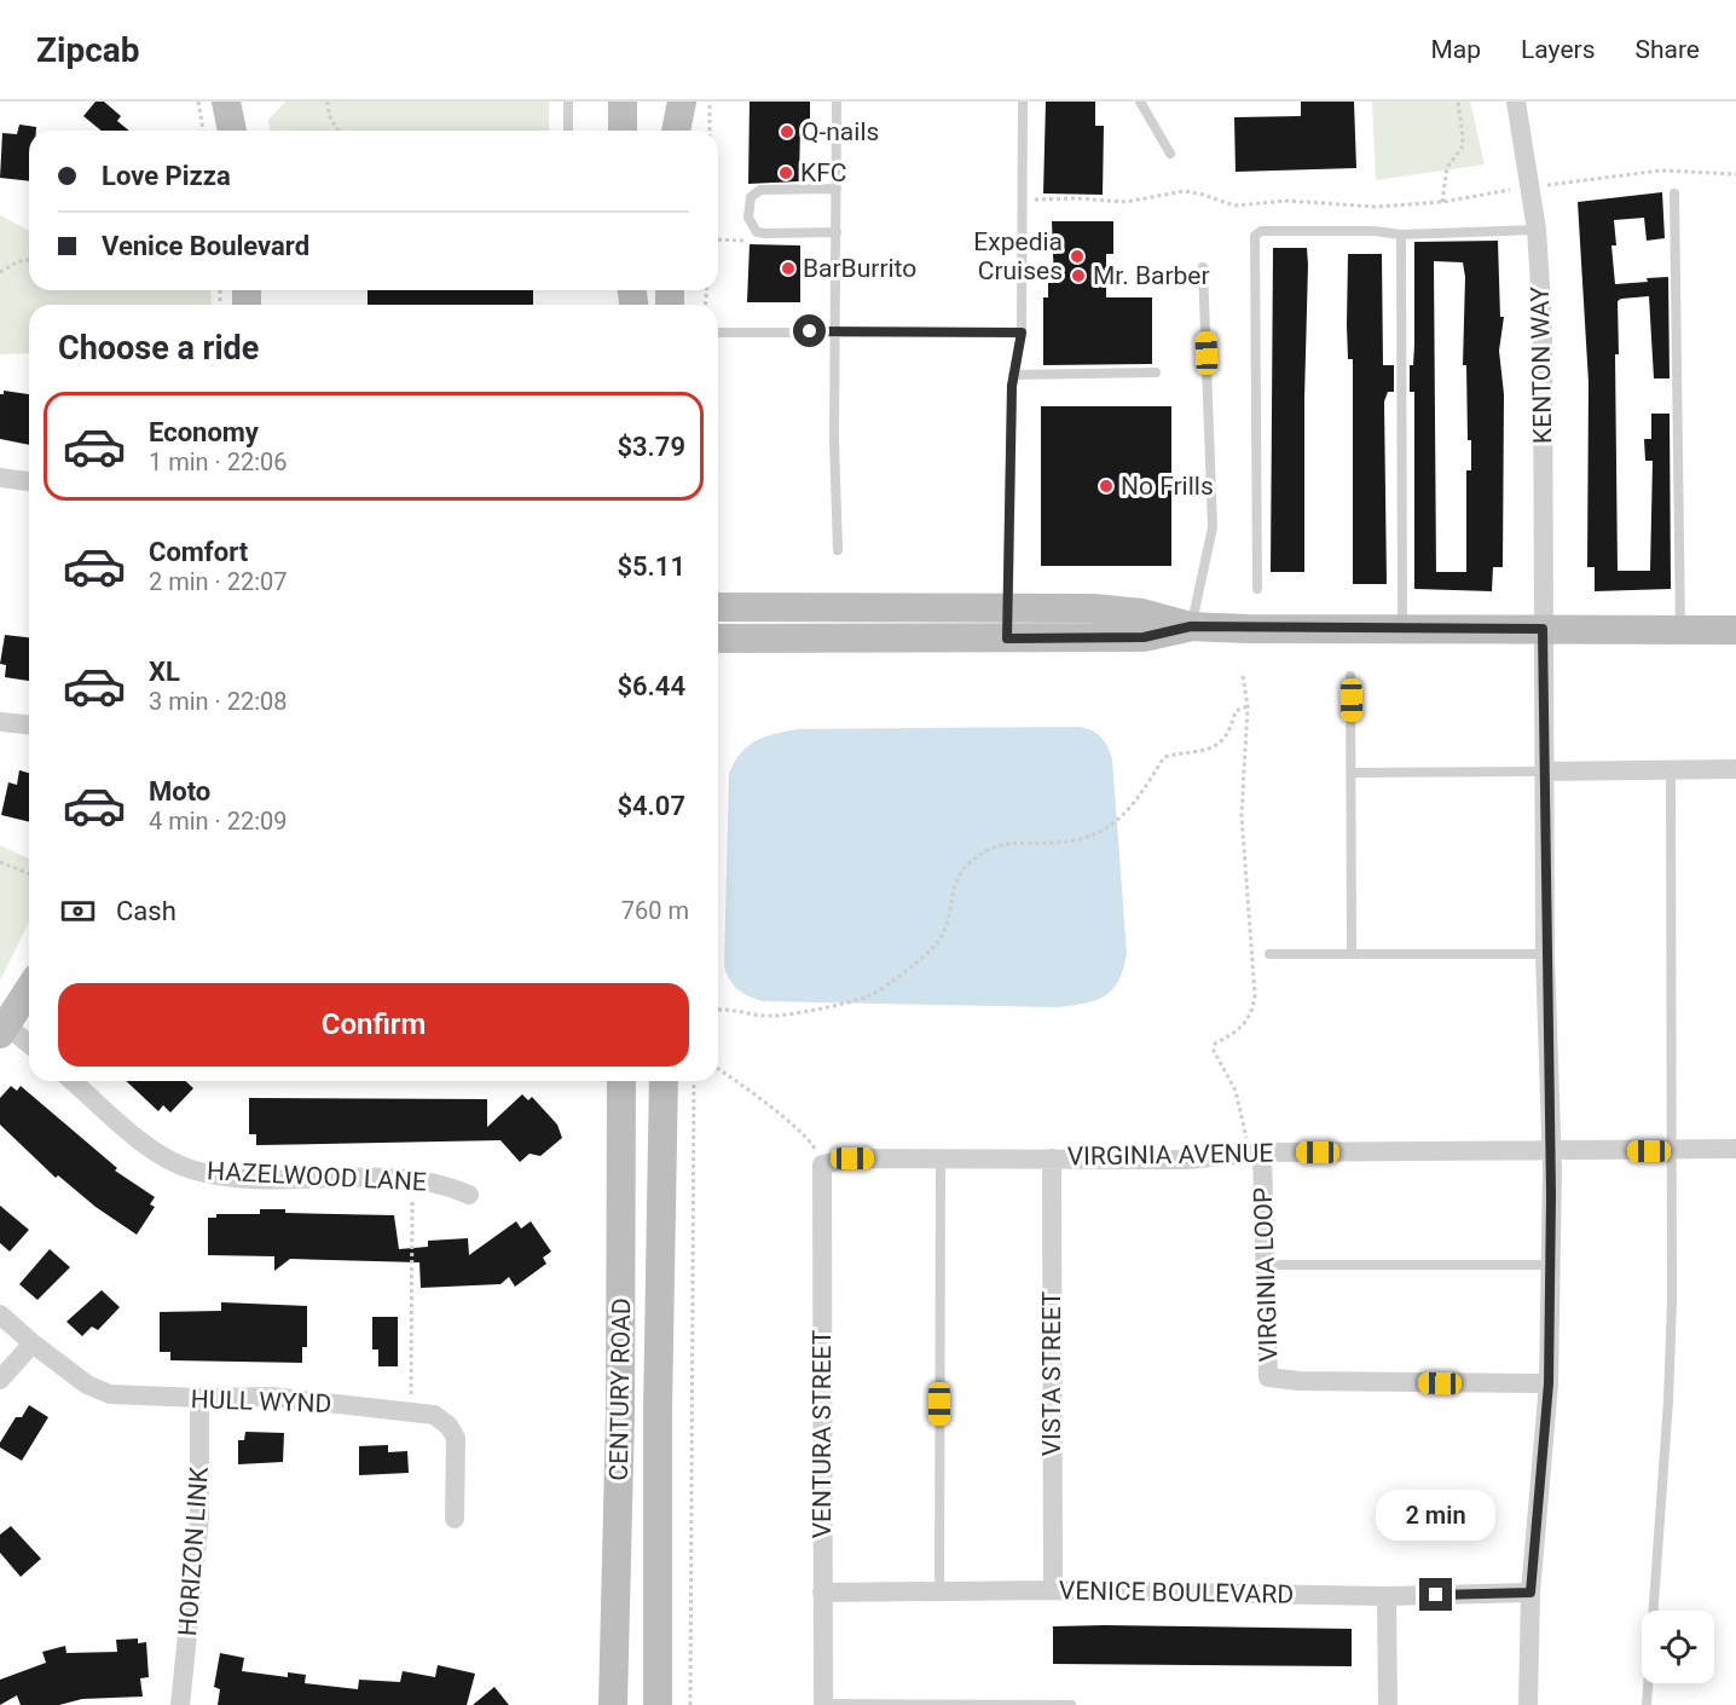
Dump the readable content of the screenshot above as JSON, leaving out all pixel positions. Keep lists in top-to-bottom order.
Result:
{
  "streets": {
    "main road": ["CENTURY ROAD"],
    "street": [
      "KENTON WAY",
      "VIRGINIA AVENUE",
      "HAZELWOOD LANE",
      "VIRGINIA LOOP",
      "VISTA STREET",
      "HULL WYND",
      "VENTURA STREET",
      "HORIZON LINK",
      "VENICE BOULEVARD"
    ]
  },
  "crossings": [
    ["KENTON WAY", "VIRGINIA AVENUE"],
    ["KENTON WAY", "VIRGINIA LOOP"],
    ["KENTON WAY", "VENICE BOULEVARD"],
    ["VIRGINIA AVENUE", "VIRGINIA LOOP"],
    ["VIRGINIA AVENUE", "VISTA STREET"],
    ["VIRGINIA AVENUE", "VENTURA STREET"],
    ["VISTA STREET", "VENICE BOULEVARD"],
    ["HULL WYND", "HORIZON LINK"],
    ["VENTURA STREET", "VENICE BOULEVARD"]
  ],
  "places": [
    "Q-nails",
    "KFC",
    "Expedia Cruises",
    "BarBurrito",
    "Mr. Barber",
    "No Frills"
  ],
  "page": {
    "header": "Zipcab",
    "nav": ["Map", "Layers", "Share"],
    "banner": ["Love Pizza", "Venice Boulevard"],
    "heading": "Choose a ride",
    "list": [
      {
        "name": "Economy",
        "note": "1 min · 22:06",
        "value": "$3.79"
      },
      {
        "name": "Comfort",
        "note": "2 min · 22:07",
        "value": "$5.11"
      },
      {
        "name": "XL",
        "note": "3 min · 22:08",
        "value": "$6.44"
      },
      {
        "name": "Moto",
        "note": "4 min · 22:09",
        "value": "$4.07"
      }
    ],
    "pay": ["Cash", "760 m"],
    "buttons": "Confirm",
    "bubble": "2 min"
  }
}
